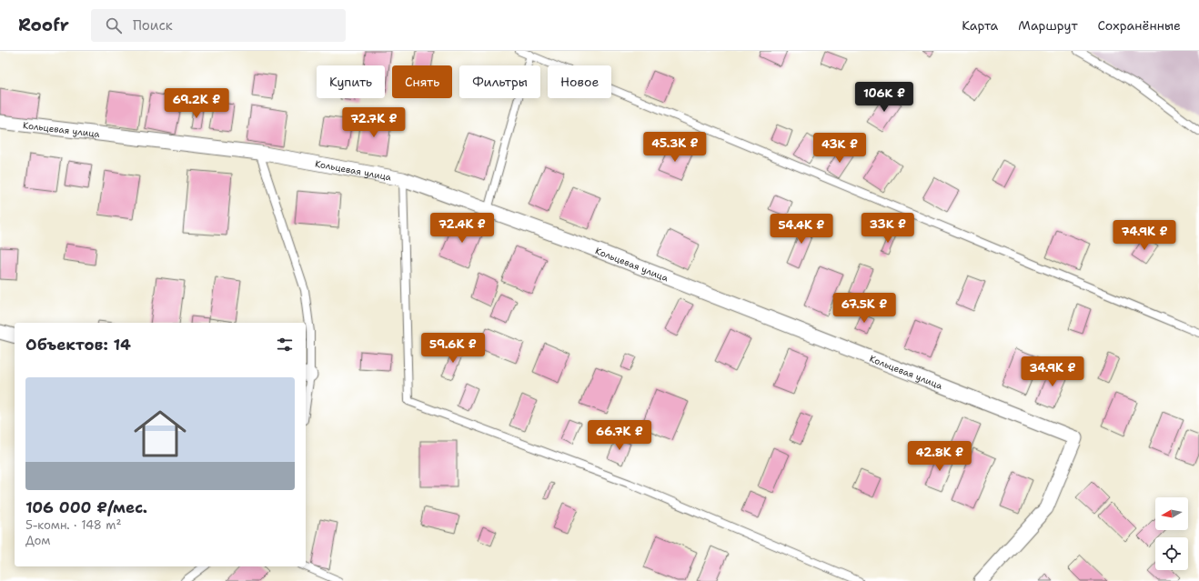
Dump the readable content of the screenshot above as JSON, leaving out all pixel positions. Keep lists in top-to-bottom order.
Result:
{
  "streets": {
    "street": ["Кольцевая улица"]
  },
  "north": "left",
  "page": {
    "header": "Roofr",
    "search": "Поиск",
    "nav": ["Карта", "Маршрут", "Сохранённые"],
    "chip": [
      "Купить",
      "Снять",
      "Фильтры",
      "Новое"
    ],
    "price": [
      "106K ₽",
      "69.2K ₽",
      "72.7K ₽",
      "45.3K ₽",
      "43K ₽",
      "72.4K ₽",
      "33K ₽",
      "54.4K ₽",
      "74.9K ₽",
      "67.5K ₽",
      "59.6K ₽",
      "34.9K ₽",
      "66.7K ₽",
      "42.8K ₽"
    ],
    "heading": "Объектов: 14",
    "list": [
      {
        "name": "106 000 ₽/мес.",
        "note": "5-комн. · 148 m² · Дом"
      }
    ]
  }
}
